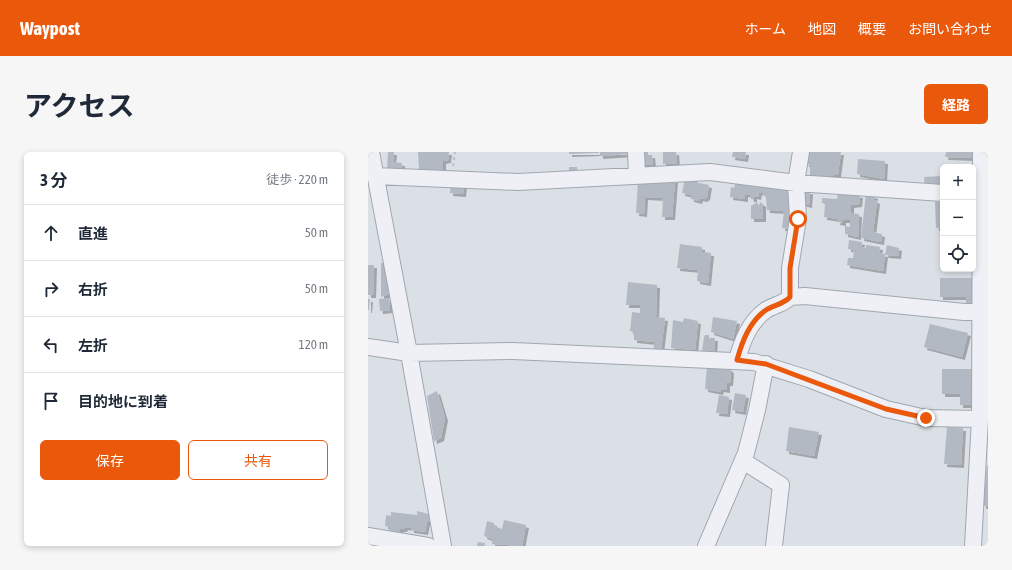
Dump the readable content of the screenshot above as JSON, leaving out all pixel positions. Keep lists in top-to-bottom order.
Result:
{
  "page": {
    "header": "Waypost",
    "nav": [
      "ホーム",
      "地図",
      "概要",
      "お問い合わせ"
    ],
    "title": "アクセス",
    "buttons": [
      "経路",
      ["保存", "共有"]
    ],
    "heading": ["3 分", "徒歩 · 220 m"],
    "map_buttons": ["+", "−"],
    "list": [
      ["直進", "50 m"],
      ["右折", "50 m"],
      ["左折", "120 m"],
      "目的地に到着"
    ]
  }
}
